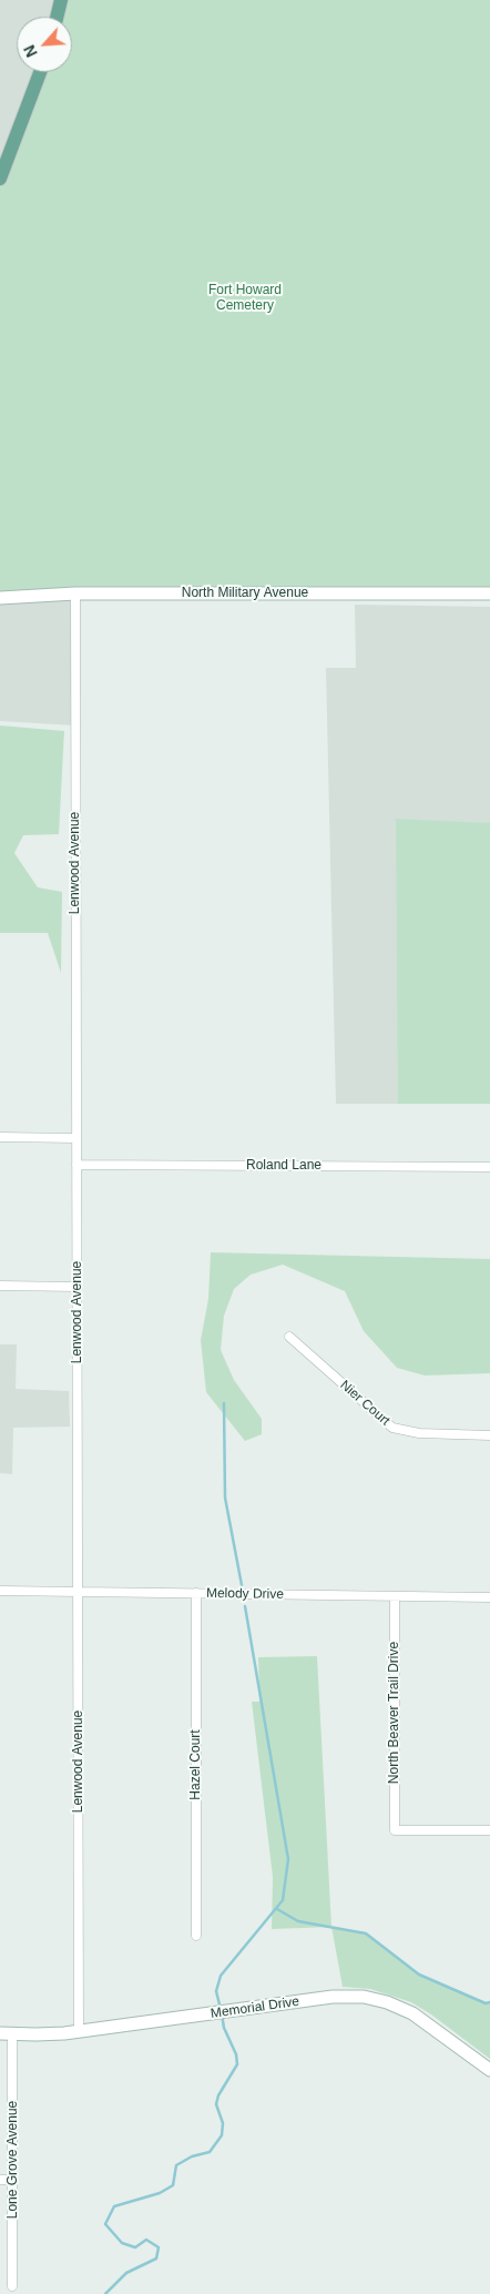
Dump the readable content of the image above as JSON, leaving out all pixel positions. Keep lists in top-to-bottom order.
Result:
{
  "streets": {
    "street": [
      "North Military Avenue",
      "Lenwood Avenue",
      "Roland Lane",
      "Nier Court",
      "Melody Drive",
      "North Beaver Trail Drive",
      "Hazel Court",
      "Memorial Drive",
      "Lone Grove Avenue"
    ]
  },
  "crossings": [
    ["North Military Avenue", "Lenwood Avenue"],
    ["Lenwood Avenue", "Roland Lane"],
    ["Lenwood Avenue", "Melody Drive"],
    ["Lenwood Avenue", "Memorial Drive"],
    ["Melody Drive", "North Beaver Trail Drive"],
    ["Melody Drive", "Hazel Court"],
    ["Memorial Drive", "Lone Grove Avenue"]
  ],
  "parks": ["Fort Howard Cemetery"],
  "north": "bottom left"
}
